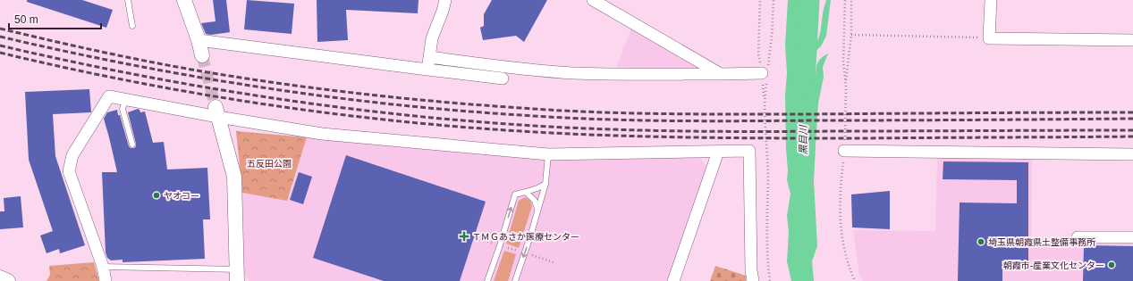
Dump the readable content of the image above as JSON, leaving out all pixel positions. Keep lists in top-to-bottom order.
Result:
{
  "water": ["黒目川"],
  "parks": ["五反田公園"],
  "places": {
    "other": ["ヤオコー", "埼玉県朝霞県土整備事務所", "朝霞市-産業文化センター"],
    "health": ["ＴＭＧあさか医療センター"]
  },
  "scale_bar": "50 m"
}
